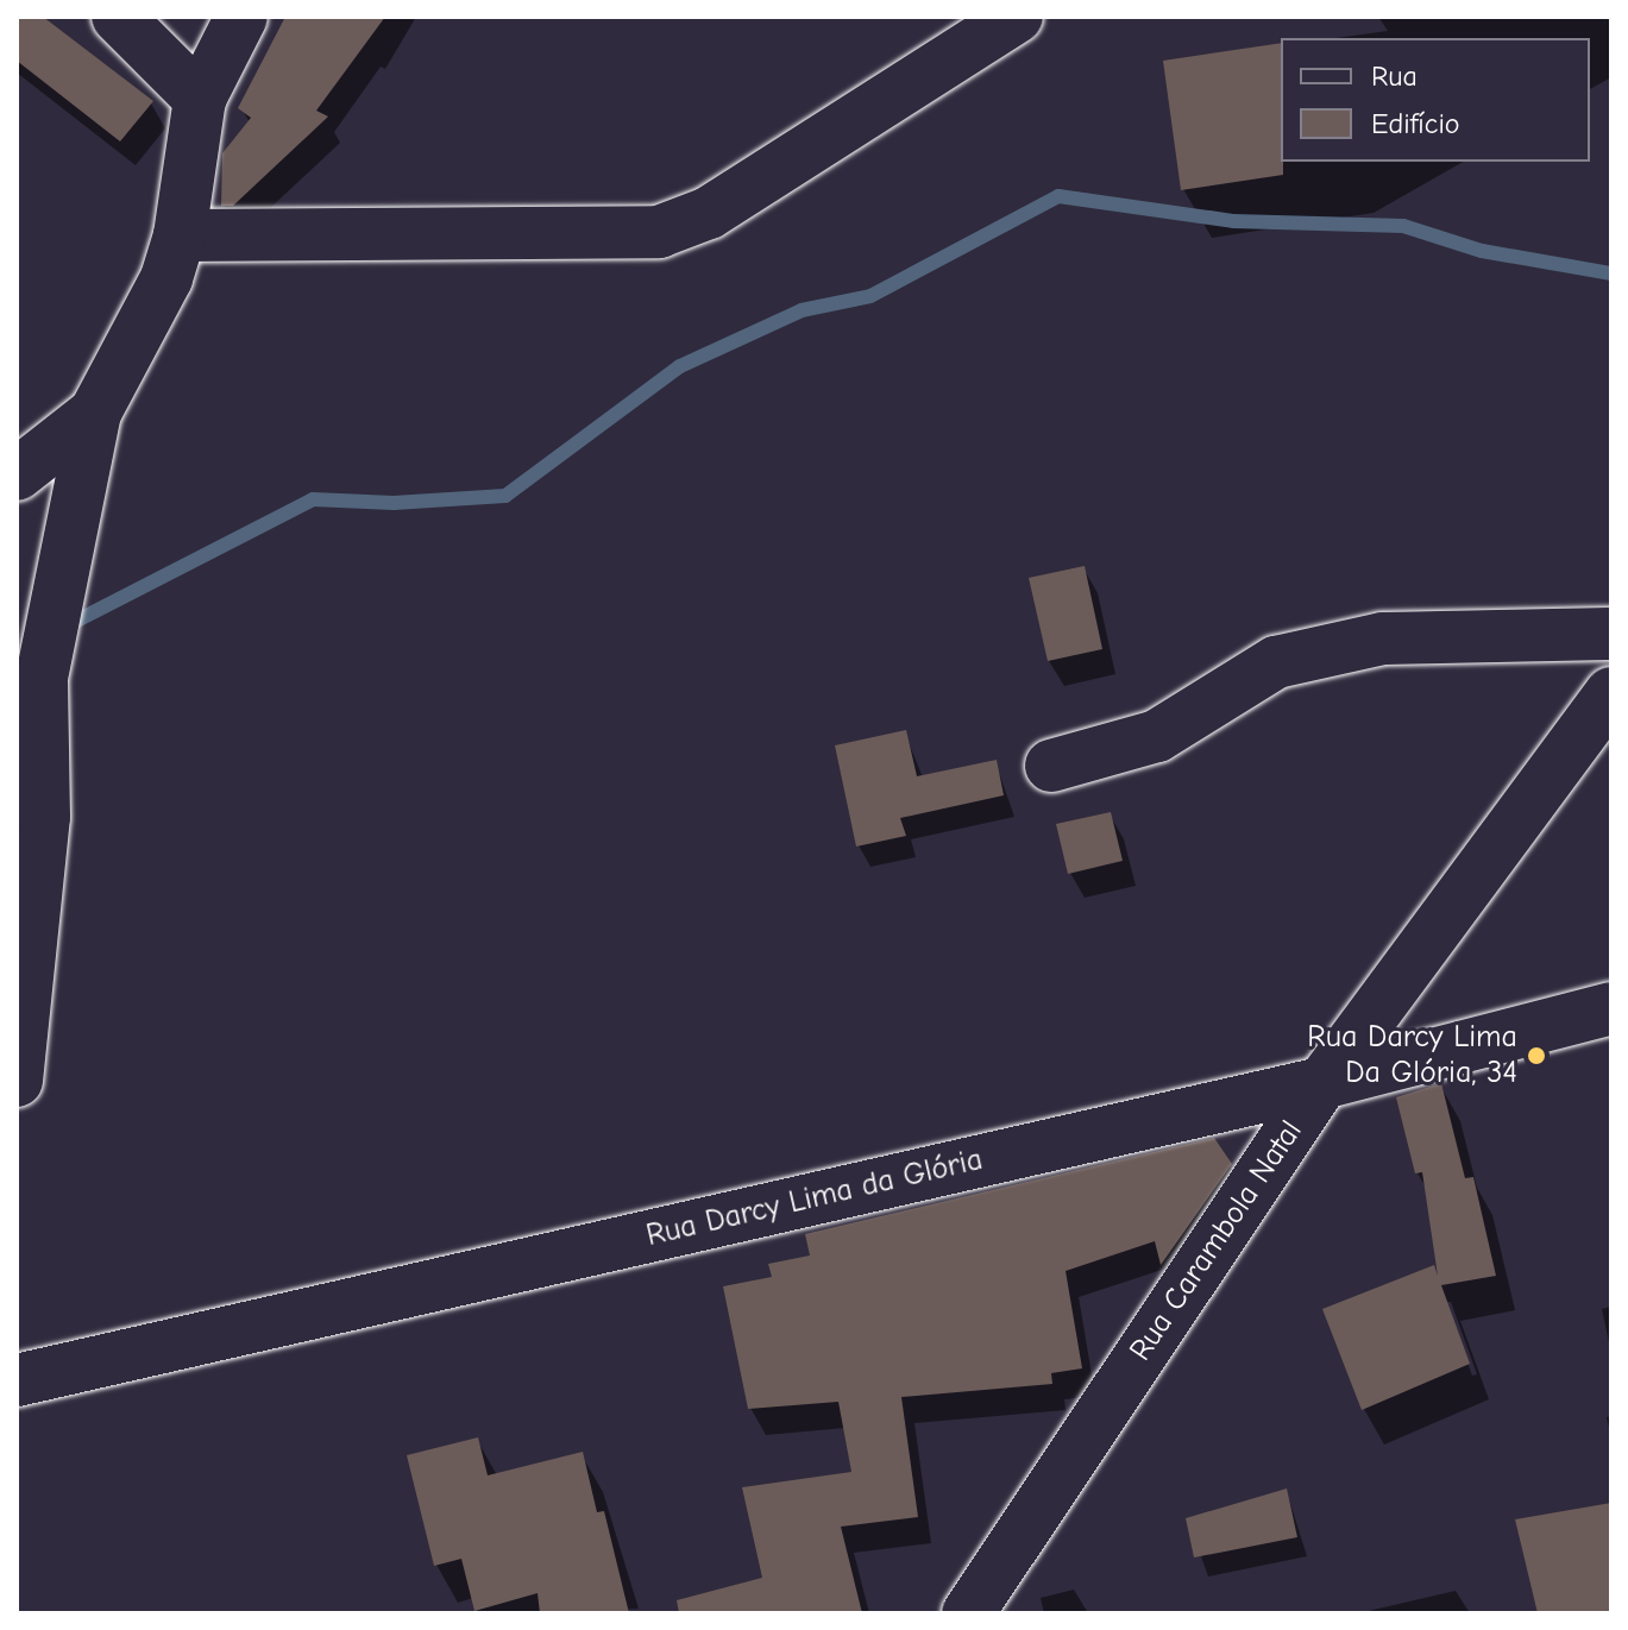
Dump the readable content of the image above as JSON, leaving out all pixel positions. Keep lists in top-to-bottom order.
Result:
{
  "streets": {
    "street": ["Rua Darcy Lima da Glória", "Rua Carambola Natal"]
  },
  "crossings": [
    ["Rua Darcy Lima da Glória", "Rua Carambola Natal"]
  ],
  "places": ["Rua Darcy Lima Da Glória, 34"],
  "legend": ["Rua", "Edifício"]
}
